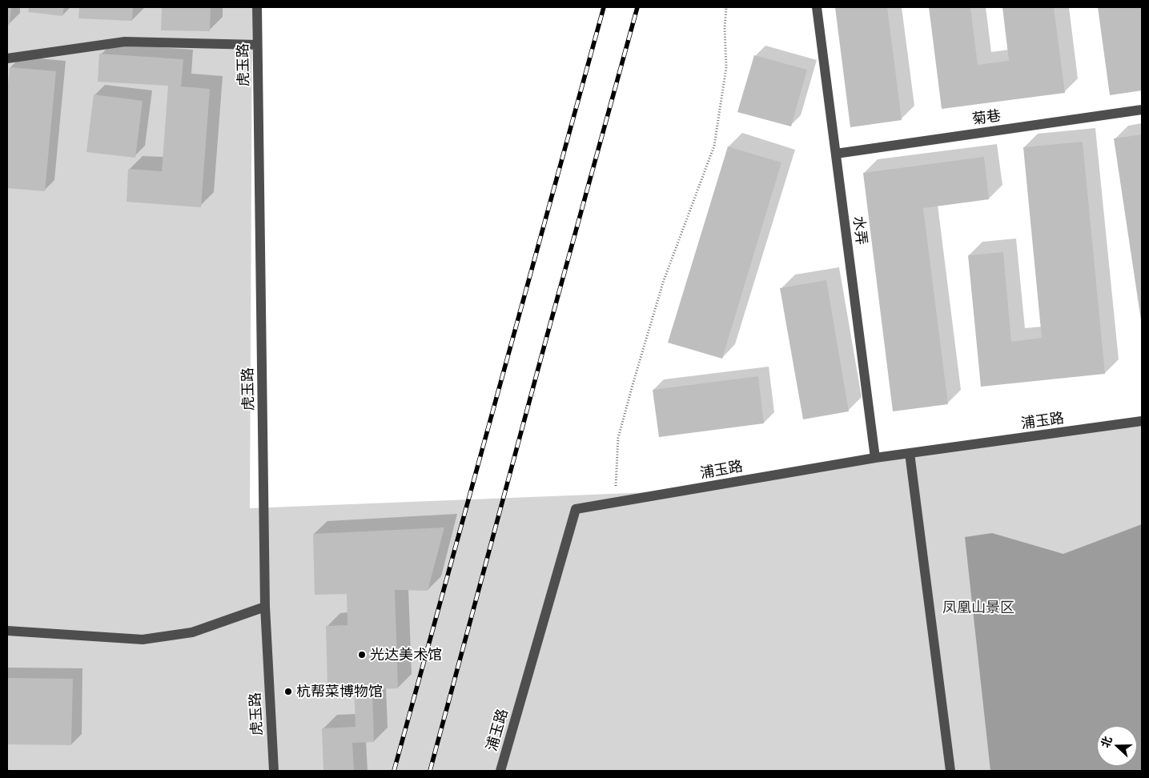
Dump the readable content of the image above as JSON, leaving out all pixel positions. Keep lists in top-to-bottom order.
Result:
{
  "streets": {
    "street": [
      "虎玉路",
      "菊巷",
      "水弄",
      "浦玉路"
    ]
  },
  "crossings": [
    ["菊巷", "水弄"],
    ["水弄", "浦玉路"]
  ],
  "parks": ["凤凰山景区"],
  "places": ["光达美术馆", "杭帮菜博物馆"],
  "north": "left"
}
